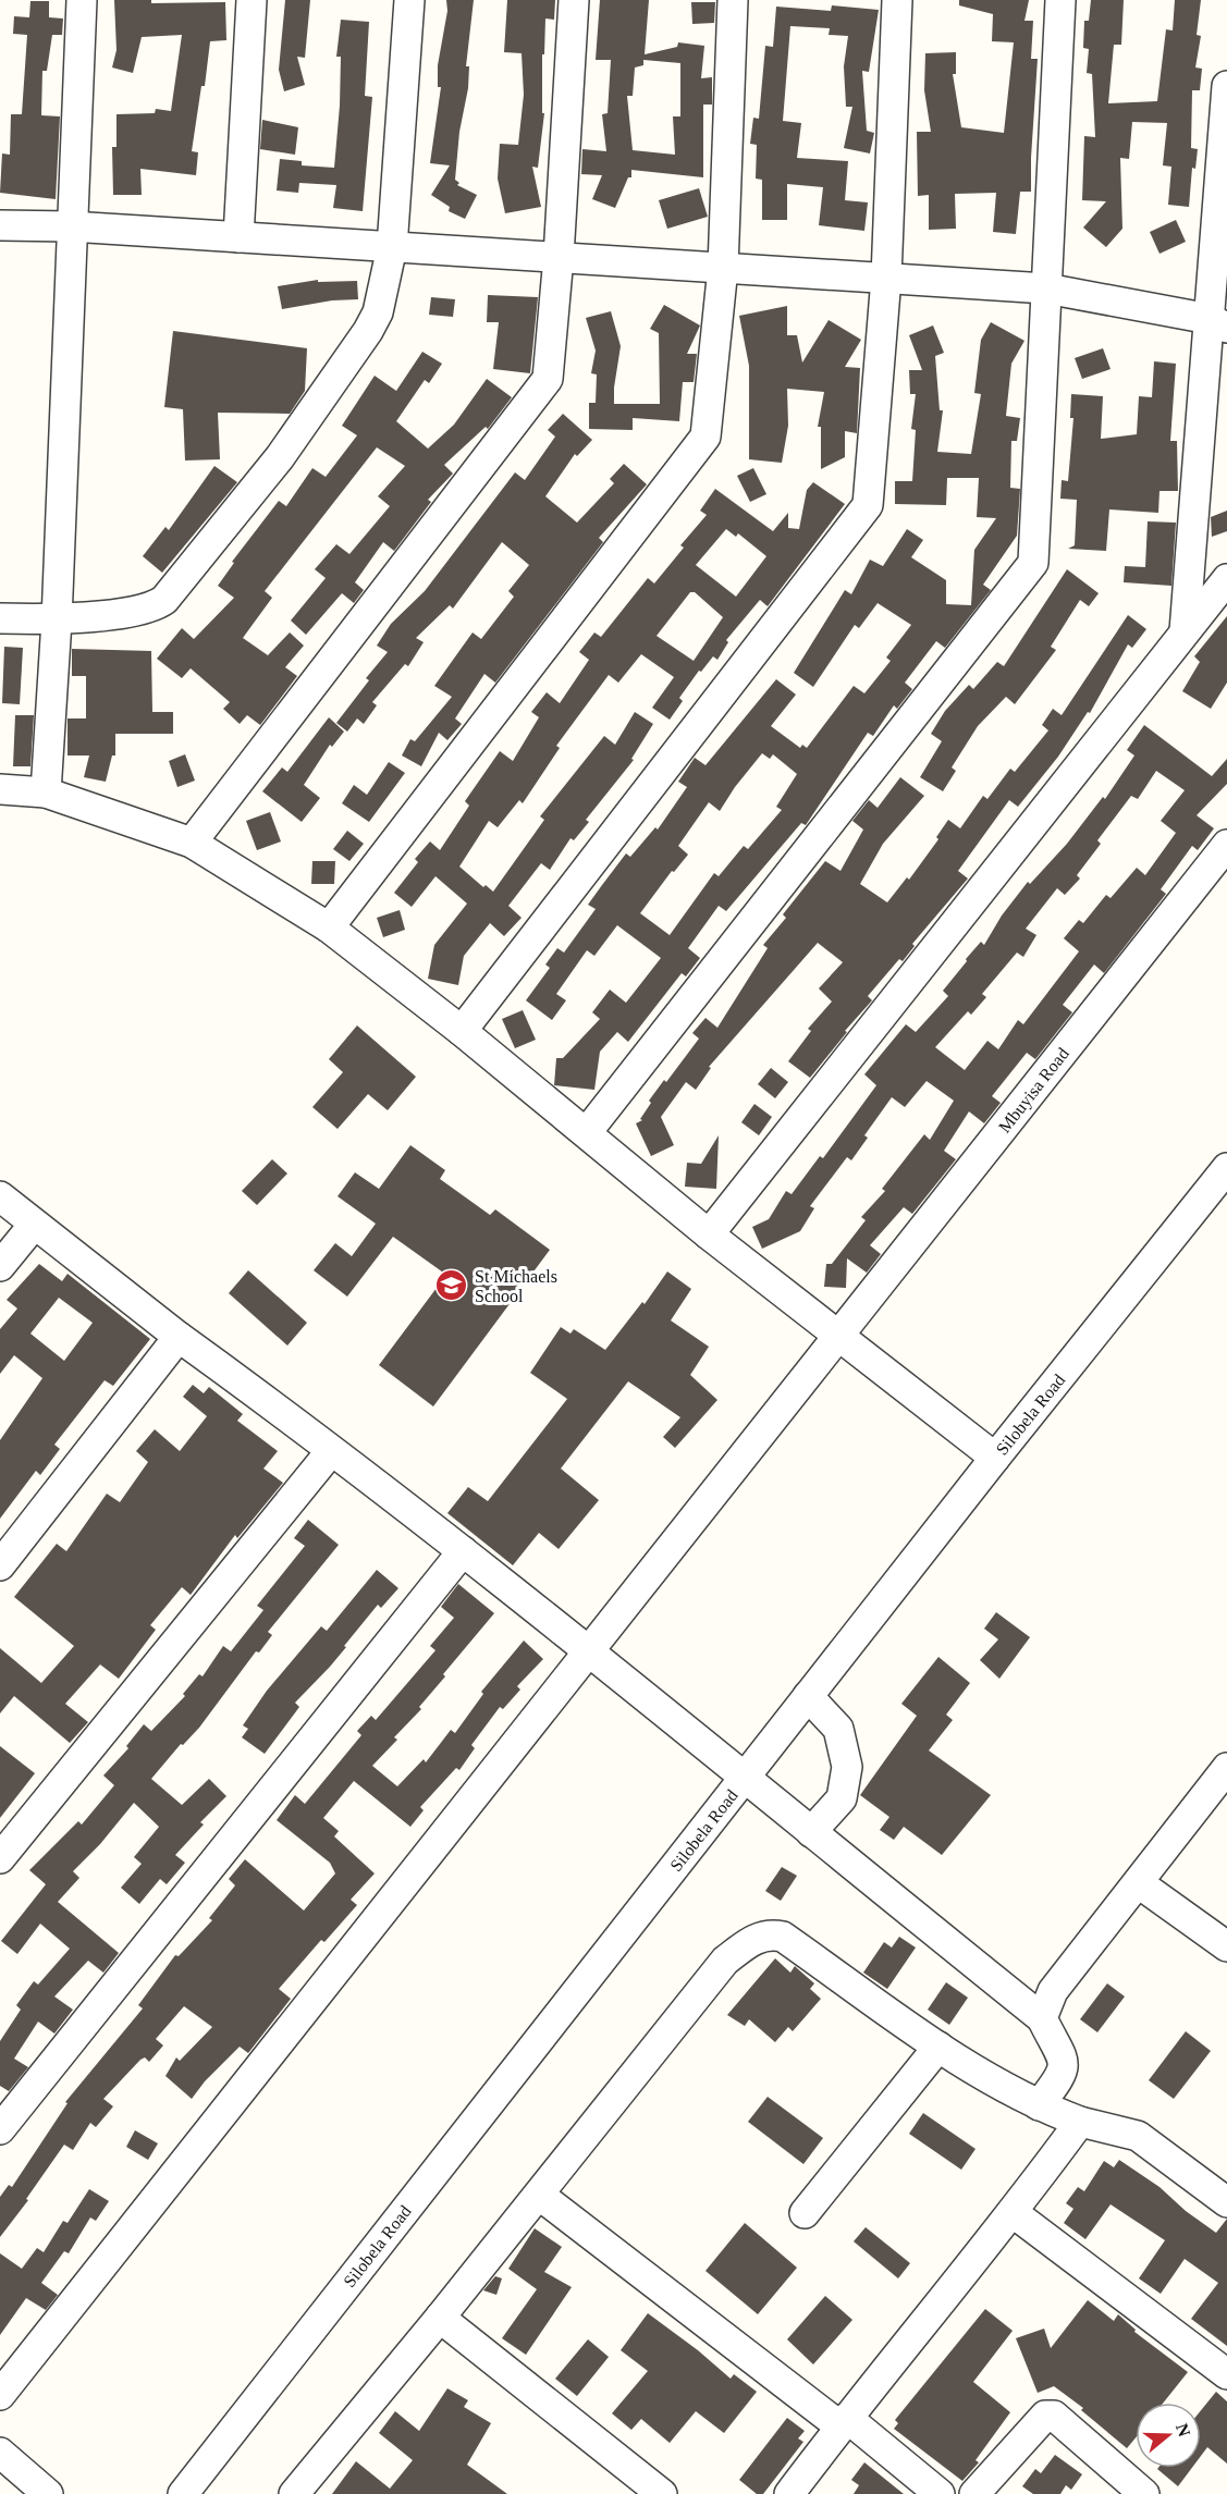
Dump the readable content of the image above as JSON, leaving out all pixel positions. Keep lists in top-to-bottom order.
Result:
{
  "streets": {
    "street": ["Mbuyisa Road", "Silobela Road"]
  },
  "places": {
    "school or university": ["St Michaels School"]
  },
  "north": "right"
}
